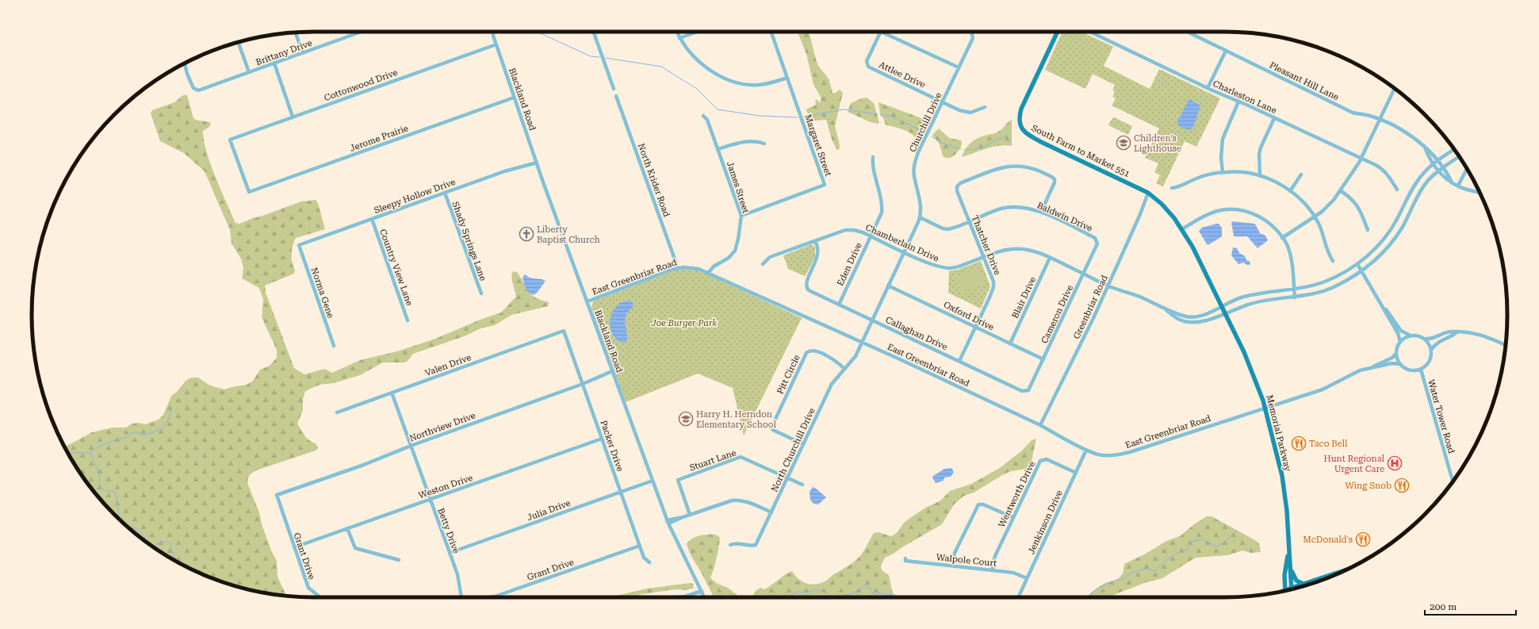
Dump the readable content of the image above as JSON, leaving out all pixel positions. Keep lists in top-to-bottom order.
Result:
{
  "streets": {
    "main road": ["South Farm to Market 551", "Memorial Parkway"],
    "street": [
      "Brittany Drive",
      "Attlee Drive",
      "Pleasant Hill Lane",
      "Cottonwood Drive",
      "Charleston Lane",
      "Blackland Road",
      "Churchill Drive",
      "Jerome Prairie",
      "Margaret Street",
      "North Krider Road",
      "James Street",
      "Sleepy Hollow Drive",
      "Baldwin Drive",
      "Shady Springs Lane",
      "Chamberlain Drive",
      "Thatcher Drive",
      "Eden Drive",
      "Country View Lane",
      "East Greenbriar Road",
      "Norma Gene",
      "Blair Drive",
      "Greenbriar Road",
      "Cameron Drive",
      "Oxford Drive",
      "Callaghan Drive",
      "Valen Drive",
      "Pitt Circle",
      "Water Tower Road",
      "Northview Drive",
      "Packer Drive",
      "North Churchill Drive",
      "Stuart Lane",
      "Weston Drive",
      "Wentworth Drive",
      "Julia Drive",
      "Jenkinson Drive",
      "Betty Drive",
      "Grant Drive",
      "Walpole Court"
    ]
  },
  "crossings": [
    ["Attlee Drive", "Churchill Drive"],
    ["Pleasant Hill Lane", "Chamberlain Drive"],
    ["Cottonwood Drive", "Blackland Road"],
    ["Cottonwood Drive", "Jerome Prairie"],
    ["Blackland Road", "Jerome Prairie"],
    ["Blackland Road", "Sleepy Hollow Drive"],
    ["Blackland Road", "East Greenbriar Road"],
    ["Blackland Road", "Northview Drive"],
    ["Blackland Road", "Julia Drive"],
    ["Churchill Drive", "Baldwin Drive"],
    ["Churchill Drive", "Chamberlain Drive"],
    ["Churchill Drive", "East Greenbriar Road"],
    ["Churchill Drive", "Oxford Drive"],
    ["Churchill Drive", "Callaghan Drive"],
    ["Churchill Drive", "North Churchill Drive"],
    ["Margaret Street", "James Street"],
    ["South Farm to Market 551", "Greenbriar Road"],
    ["North Krider Road", "East Greenbriar Road"],
    ["James Street", "East Greenbriar Road"],
    ["Sleepy Hollow Drive", "Shady Springs Lane"],
    ["Sleepy Hollow Drive", "Country View Lane"],
    ["Sleepy Hollow Drive", "Norma Gene"],
    ["Baldwin Drive", "Thatcher Drive"],
    ["Baldwin Drive", "Cameron Drive"],
    ["Chamberlain Drive", "Thatcher Drive"],
    ["Chamberlain Drive", "Eden Drive"],
    ["Chamberlain Drive", "Blair Drive"],
    ["Chamberlain Drive", "Greenbriar Road"],
    ["Chamberlain Drive", "Cameron Drive"],
    ["Chamberlain Drive", "Callaghan Drive"],
    ["Chamberlain Drive", "Memorial Parkway"],
    ["Thatcher Drive", "Oxford Drive"],
    ["Thatcher Drive", "Callaghan Drive"],
    ["Eden Drive", "Callaghan Drive"],
    ["East Greenbriar Road", "Greenbriar Road"],
    ["East Greenbriar Road", "Memorial Parkway"],
    ["East Greenbriar Road", "North Churchill Drive"],
    ["East Greenbriar Road", "Jenkinson Drive"],
    ["Blair Drive", "Oxford Drive"],
    ["Cameron Drive", "Oxford Drive"],
    ["Cameron Drive", "Callaghan Drive"],
    ["Valen Drive", "Packer Drive"],
    ["Valen Drive", "Betty Drive"],
    ["Pitt Circle", "North Churchill Drive"],
    ["Northview Drive", "Packer Drive"],
    ["Northview Drive", "Betty Drive"],
    ["Northview Drive", "Grant Drive"],
    ["Packer Drive", "Weston Drive"],
    ["Packer Drive", "Julia Drive"],
    ["Packer Drive", "Grant Drive"],
    ["North Churchill Drive", "Stuart Lane"],
    ["Weston Drive", "Betty Drive"],
    ["Weston Drive", "Grant Drive"],
    ["Wentworth Drive", "Jenkinson Drive"],
    ["Wentworth Drive", "Walpole Court"],
    ["Julia Drive", "Betty Drive"],
    ["Jenkinson Drive", "Walpole Court"]
  ],
  "parks": ["Joe Burger Park"],
  "places": {
    "school or university": ["Children’s Lighthouse", "Harry H. Herndon Elementary School"],
    "church": ["Liberty Baptist Church"],
    "restaurant": ["Taco Bell", "Wing Snob", "McDonald's"],
    "hospital": ["Hunt Regional Urgent Care"]
  },
  "scale_bar": "200 m"
}
